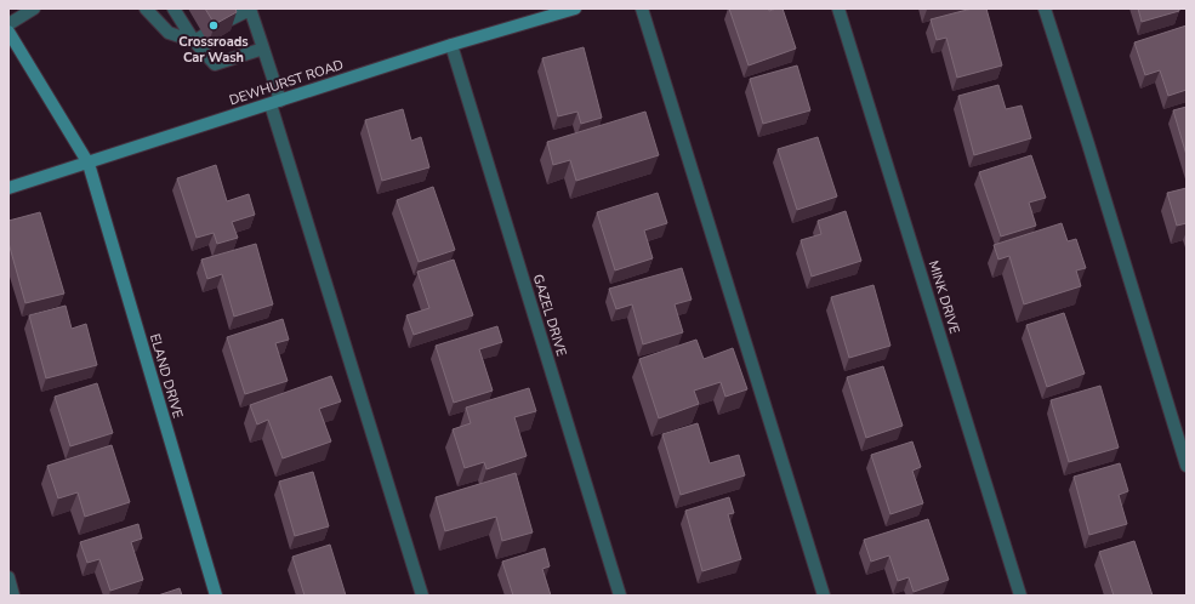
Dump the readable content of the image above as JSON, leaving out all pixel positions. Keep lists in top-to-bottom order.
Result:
{
  "streets": {
    "street": [
      "DEWHURST ROAD",
      "MINK DRIVE",
      "GAZEL DRIVE",
      "ELAND DRIVE"
    ]
  },
  "crossings": [
    ["DEWHURST ROAD", "GAZEL DRIVE"],
    ["DEWHURST ROAD", "ELAND DRIVE"]
  ],
  "places": ["Crossroads Car Wash"]
}
